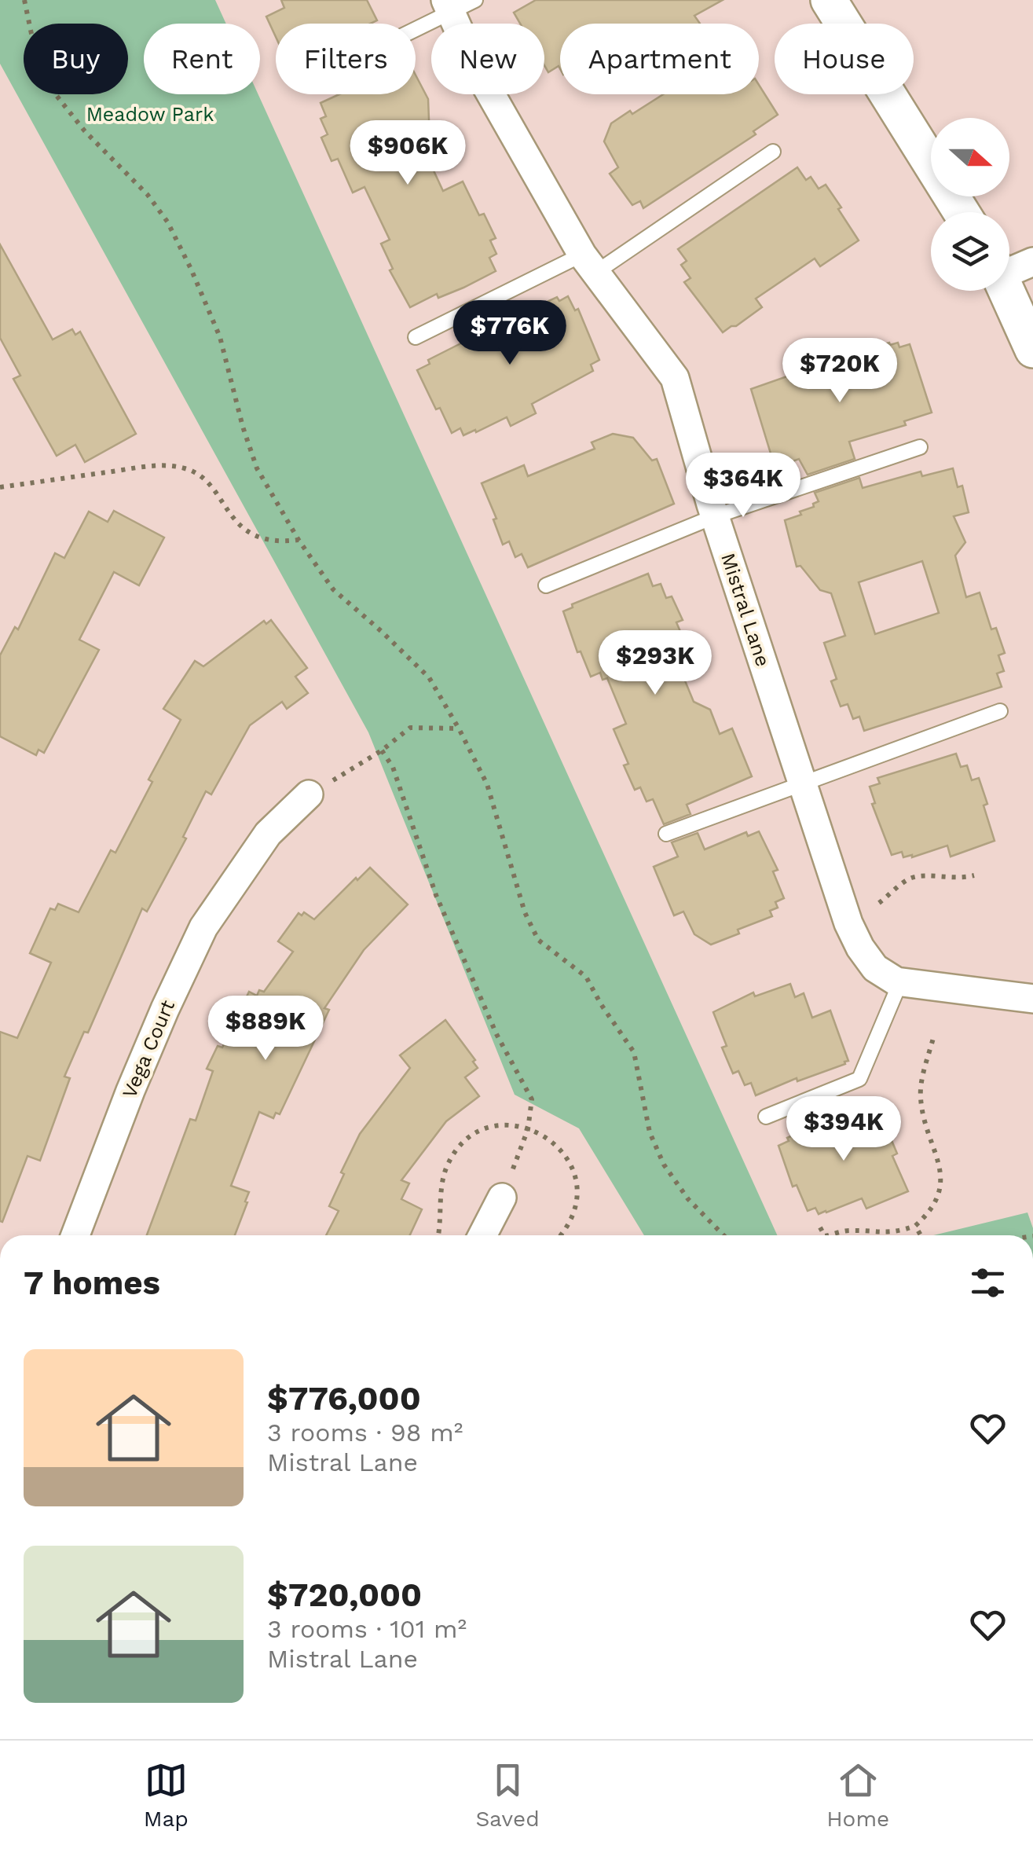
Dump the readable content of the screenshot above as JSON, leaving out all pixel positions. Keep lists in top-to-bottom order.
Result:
{
  "streets": {
    "street": ["Mistral Lane", "Vega Court"]
  },
  "parks": ["Meadow Park"],
  "north": "right",
  "page": {
    "chip": [
      "Buy",
      "Rent",
      "Filters",
      "New",
      "Apartment",
      "House"
    ],
    "price": [
      "$906K",
      "$776K",
      "$720K",
      "$364K",
      "$293K",
      "$889K",
      "$394K"
    ],
    "heading": "7 homes",
    "list": [
      {
        "name": "$776,000",
        "note": "3 rooms · 98 m² · Mistral Lane"
      },
      {
        "name": "$720,000",
        "note": "3 rooms · 101 m² · Mistral Lane"
      }
    ],
    "tabs": ["Map", "Saved", "Home"]
  }
}
